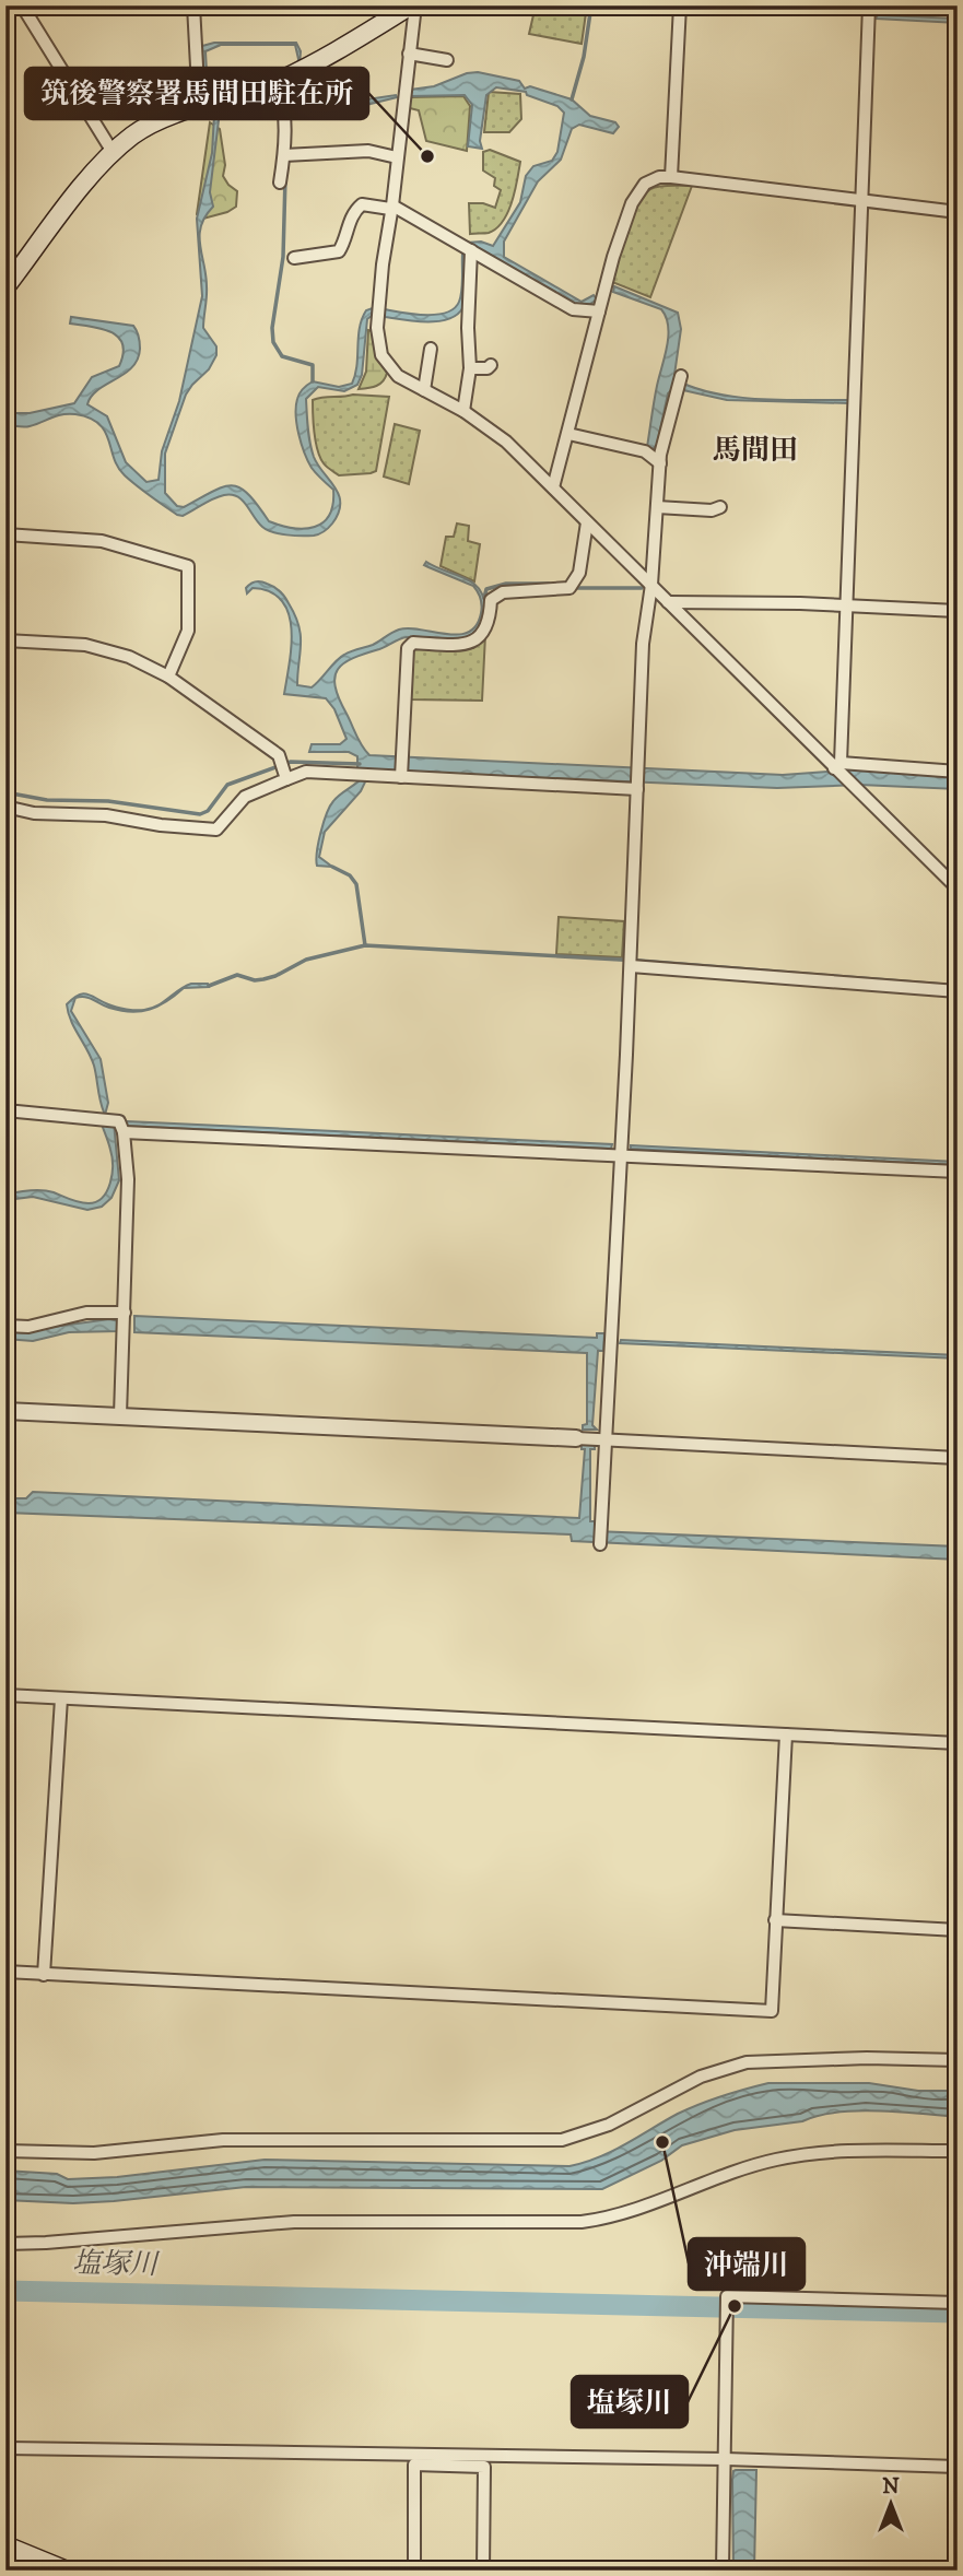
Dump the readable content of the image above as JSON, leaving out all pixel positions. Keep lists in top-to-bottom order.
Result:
{
  "districts": ["馬間田"],
  "water": ["塩塚川"],
  "places": ["筑後警察署馬間田駐在所", "沖端川", "塩塚川"],
  "north": "top"
}
